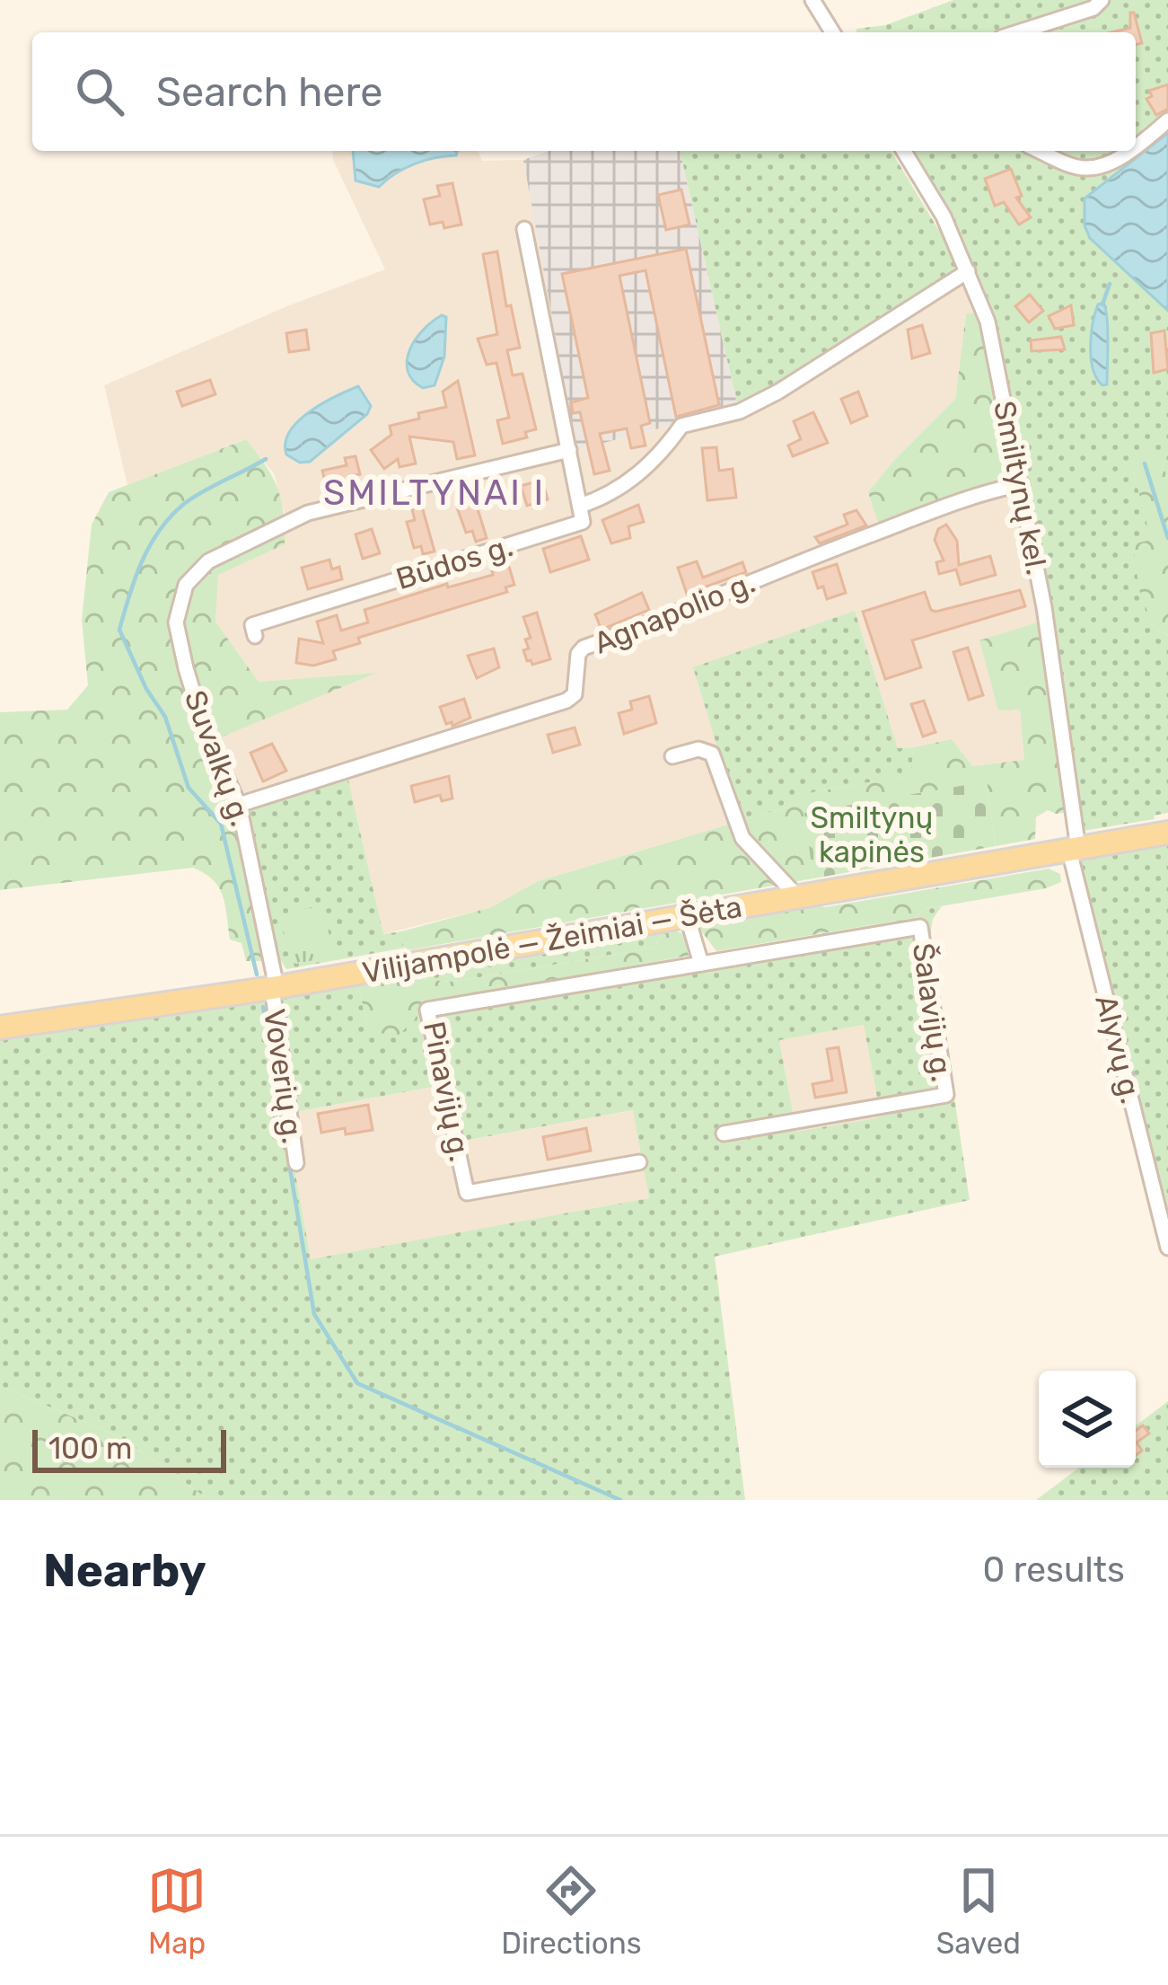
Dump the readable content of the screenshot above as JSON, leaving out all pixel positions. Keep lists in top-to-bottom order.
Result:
{
  "streets": {
    "main road": ["Vilijampolė — Žeimiai — Šėta"],
    "street": [
      "Smiltynų kel.",
      "Būdos g.",
      "Agnapolio g.",
      "Suvalkų g.",
      "Šalavijų g.",
      "Alyvų g.",
      "Voverių g.",
      "Pinavijų g."
    ]
  },
  "crossings": [
    ["Smiltynų kel.", "Būdos g."],
    ["Smiltynų kel.", "Agnapolio g."],
    ["Smiltynų kel.", "Vilijampolė — Žeimiai — Šėta"],
    ["Smiltynų kel.", "Alyvų g."],
    ["Agnapolio g.", "Suvalkų g."],
    ["Suvalkų g.", "Vilijampolė — Žeimiai — Šėta"],
    ["Suvalkų g.", "Voverių g."],
    ["Vilijampolė — Žeimiai — Šėta", "Alyvų g."],
    ["Vilijampolė — Žeimiai — Šėta", "Voverių g."],
    ["Šalavijų g.", "Pinavijų g."]
  ],
  "districts": ["SMILTYNAI I"],
  "parks": ["Smiltynų kapinės"],
  "scale_bar": "100 m",
  "page": {
    "search": "Search here",
    "scale": "100 m",
    "heading": ["Nearby", "0 results"],
    "nav": ["Map", "Directions", "Saved"]
  }
}
